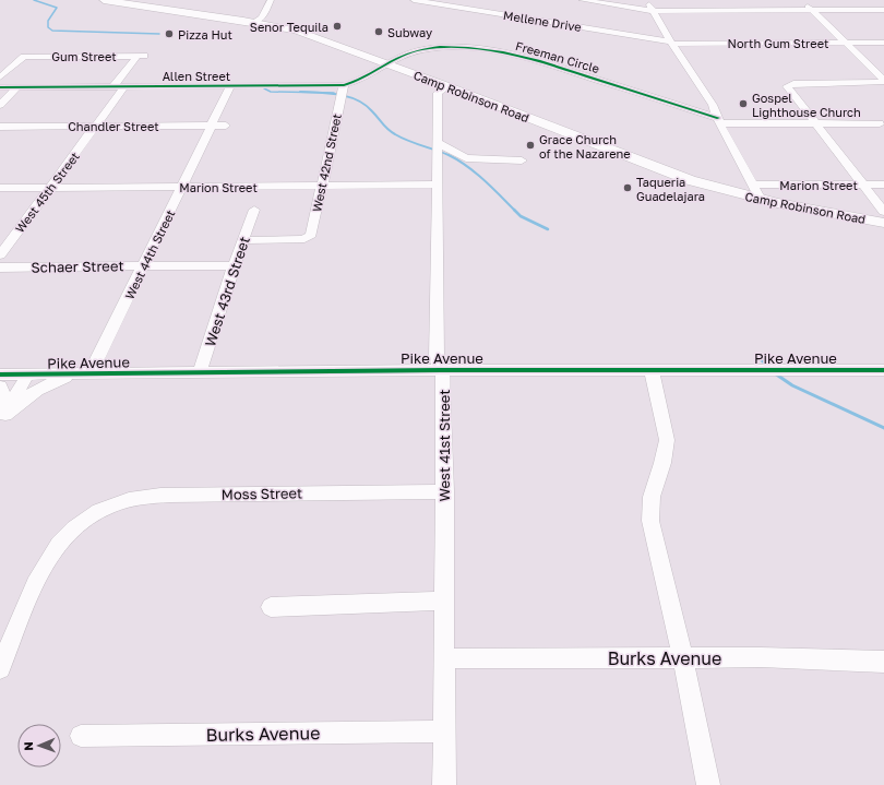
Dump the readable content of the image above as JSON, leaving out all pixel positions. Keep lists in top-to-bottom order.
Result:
{
  "streets": {
    "main road": ["Camp Robinson Road"],
    "street": [
      "Mellene Drive",
      "North Gum Street",
      "Gum Street",
      "Freeman Circle",
      "Allen Street",
      "Chandler Street",
      "West 42nd Street",
      "Marion Street",
      "West 45th Street",
      "West 44th Street",
      "Schaer Street",
      "West 43rd Street",
      "Pike Avenue",
      "West 41st Street",
      "Moss Street",
      "Burks Avenue"
    ]
  },
  "crossings": [
    ["Mellene Drive", "North Gum Street"],
    ["Gum Street", "West 45th Street"],
    ["Freeman Circle", "Allen Street"],
    ["Freeman Circle", "Camp Robinson Road"],
    ["Allen Street", "Camp Robinson Road"],
    ["Allen Street", "West 42nd Street"],
    ["Allen Street", "West 45th Street"],
    ["Allen Street", "West 44th Street"],
    ["Camp Robinson Road", "West 41st Street"],
    ["Chandler Street", "West 45th Street"],
    ["Chandler Street", "West 44th Street"],
    ["West 42nd Street", "Marion Street"],
    ["West 42nd Street", "West 43rd Street"],
    ["Marion Street", "West 45th Street"],
    ["Marion Street", "West 44th Street"],
    ["Marion Street", "West 41st Street"],
    ["West 44th Street", "Schaer Street"],
    ["West 44th Street", "Pike Avenue"],
    ["Schaer Street", "West 43rd Street"],
    ["West 43rd Street", "Pike Avenue"],
    ["Pike Avenue", "West 41st Street"],
    ["West 41st Street", "Moss Street"],
    ["West 41st Street", "Burks Avenue"]
  ],
  "places": [
    "Senor Tequila",
    "Subway",
    "Pizza Hut",
    "Gospel Lighthouse Church",
    "Grace Church of the Nazarene",
    "Taqueria Guadelajara"
  ],
  "north": "left"
}
